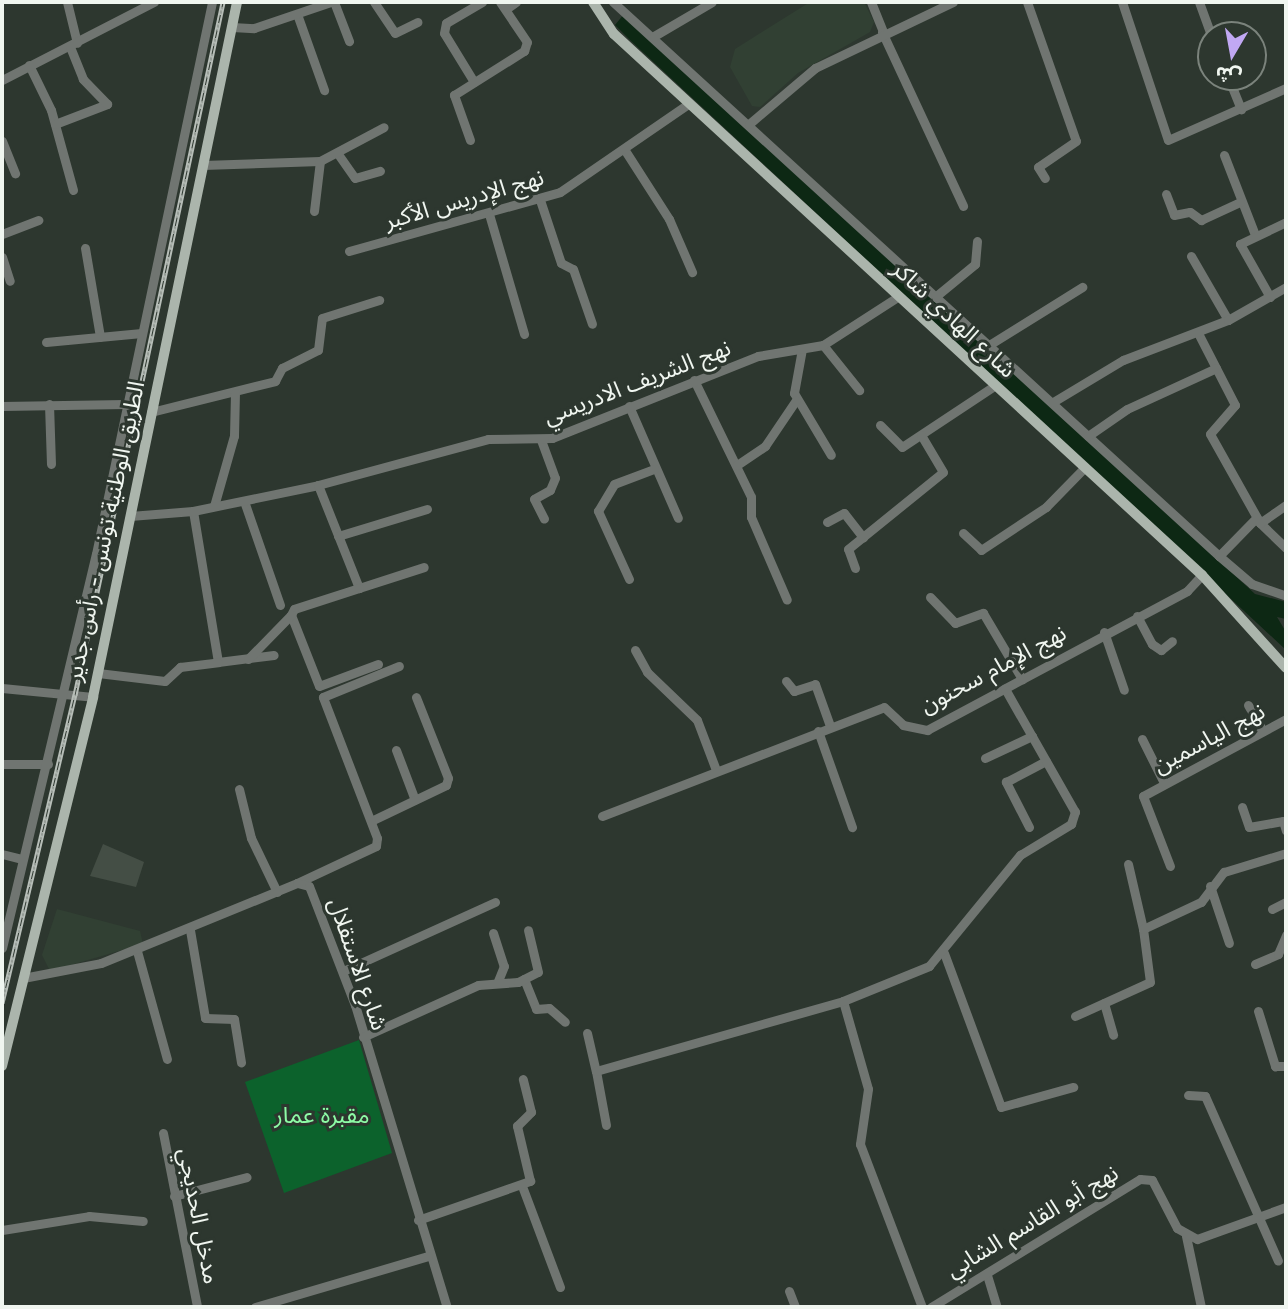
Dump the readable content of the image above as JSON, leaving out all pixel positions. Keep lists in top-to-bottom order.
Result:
{
  "streets": {
    "main road": ["شارع الهادي شاكر", "الطريق الوطنية تونس - رأس جدير"],
    "street": [
      "نهج الإدريس الأكبر",
      "نهج الشريف الادريسي",
      "نهج الإمام سحنون",
      "نهج الياسمين",
      "شارع الاستقلال",
      "مدخل الحديجي",
      "نهج أبو القاسم الشابي"
    ]
  },
  "crossings": [
    ["نهج الإدريس الأكبر", "شارع الهادي شاكر"],
    ["شارع الهادي شاكر", "نهج الشريف الادريسي"],
    ["شارع الهادي شاكر", "نهج الإمام سحنون"],
    ["نهج الشريف الادريسي", "الطريق الوطنية تونس - رأس جدير"],
    ["الطريق الوطنية تونس - رأس جدير", "شارع الاستقلال"]
  ],
  "parks": ["مقبرة عمار"],
  "north": "bottom"
}
